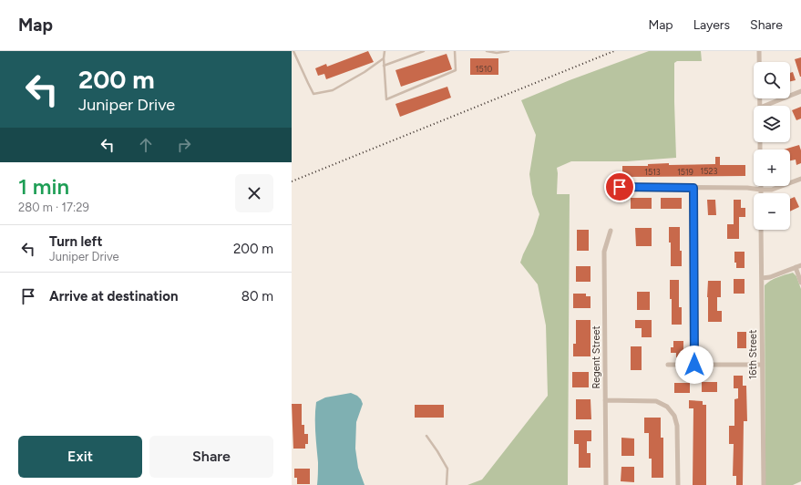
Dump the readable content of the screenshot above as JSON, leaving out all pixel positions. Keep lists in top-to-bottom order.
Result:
{
  "streets": {
    "street": ["16th Street", "Regent Street"]
  },
  "house_numbers": [
    "1510",
    "1523",
    "1513",
    "1519"
  ],
  "page": {
    "header": "Map",
    "nav": ["Map", "Layers", "Share"],
    "turn": ["200 m", "Juniper Drive"],
    "map_buttons": ["+", "−"],
    "heading": ["1 min", "280 m · 17:29"],
    "list": [
      {
        "name": "Turn left",
        "note": "Juniper Drive",
        "value": "200 m"
      },
      {
        "name": "Arrive at destination",
        "value": "80 m"
      }
    ],
    "buttons": ["Exit", "Share"]
  }
}
